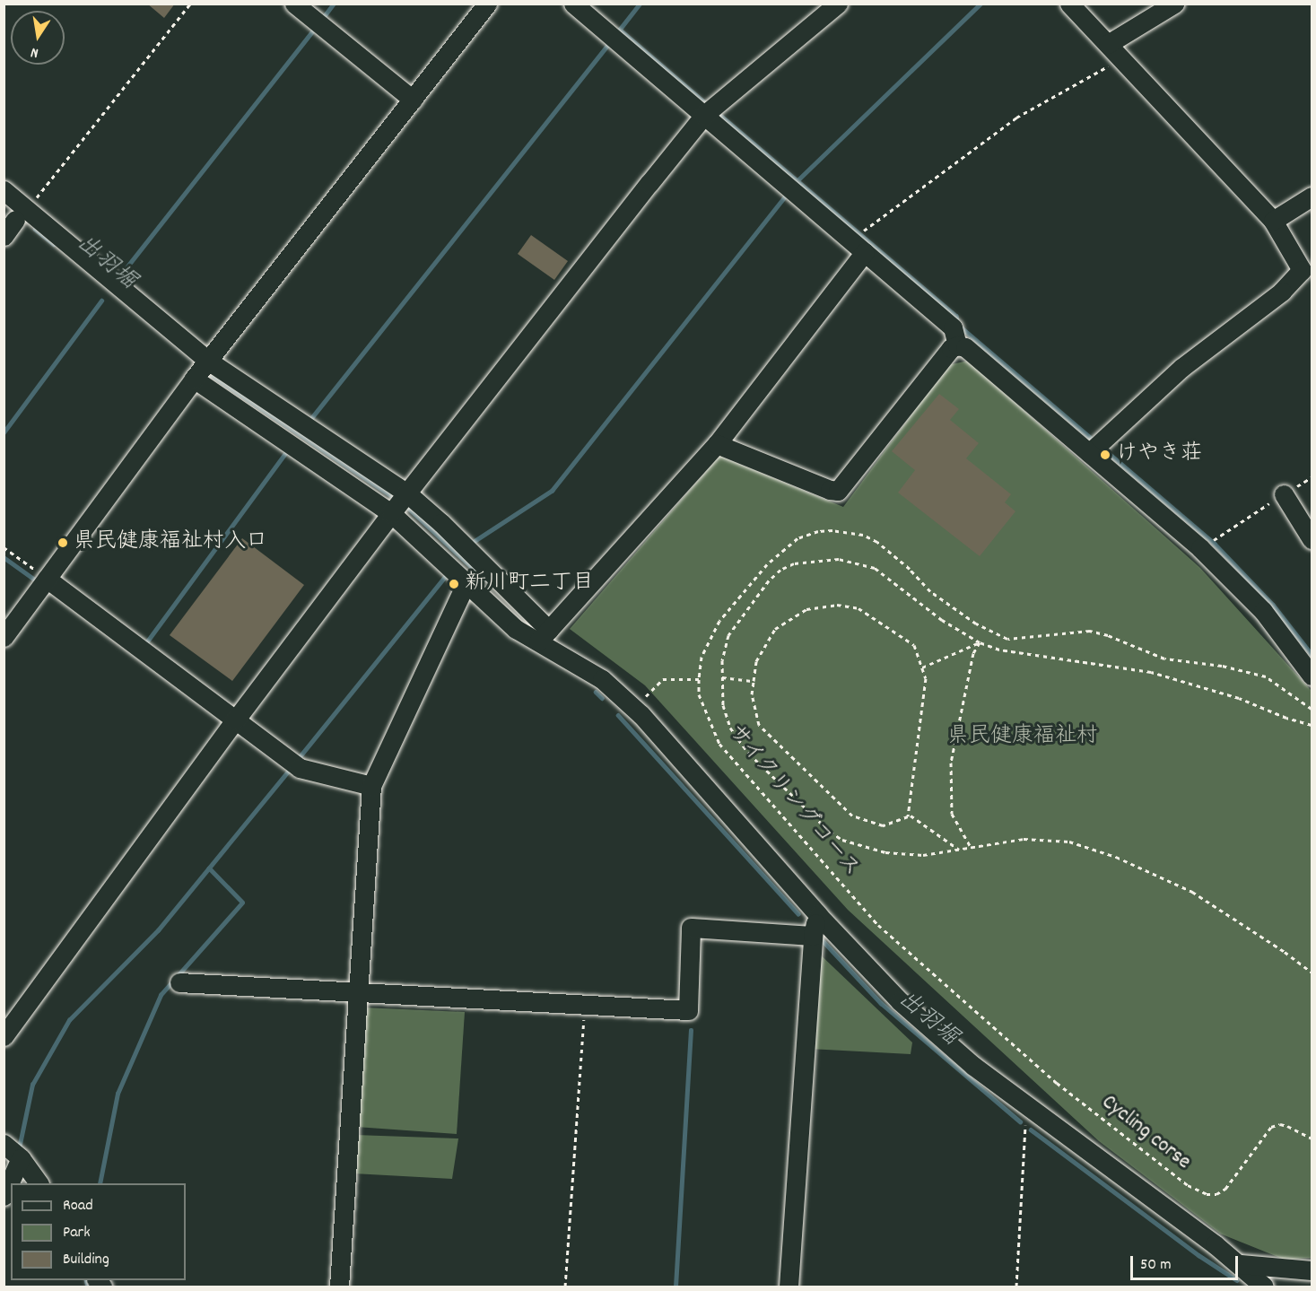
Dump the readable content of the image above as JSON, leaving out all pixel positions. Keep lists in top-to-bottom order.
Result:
{
  "streets": {
    "path": ["サイクリングコース"]
  },
  "water": ["出羽堀"],
  "parks": ["県民健康福祉村"],
  "places": ["けやき荘", "県民健康福祉村入口", "新川町二丁目"],
  "legend": ["Road", "Park", "Building"],
  "scale_bar": "50 m",
  "north": "bottom"
}
